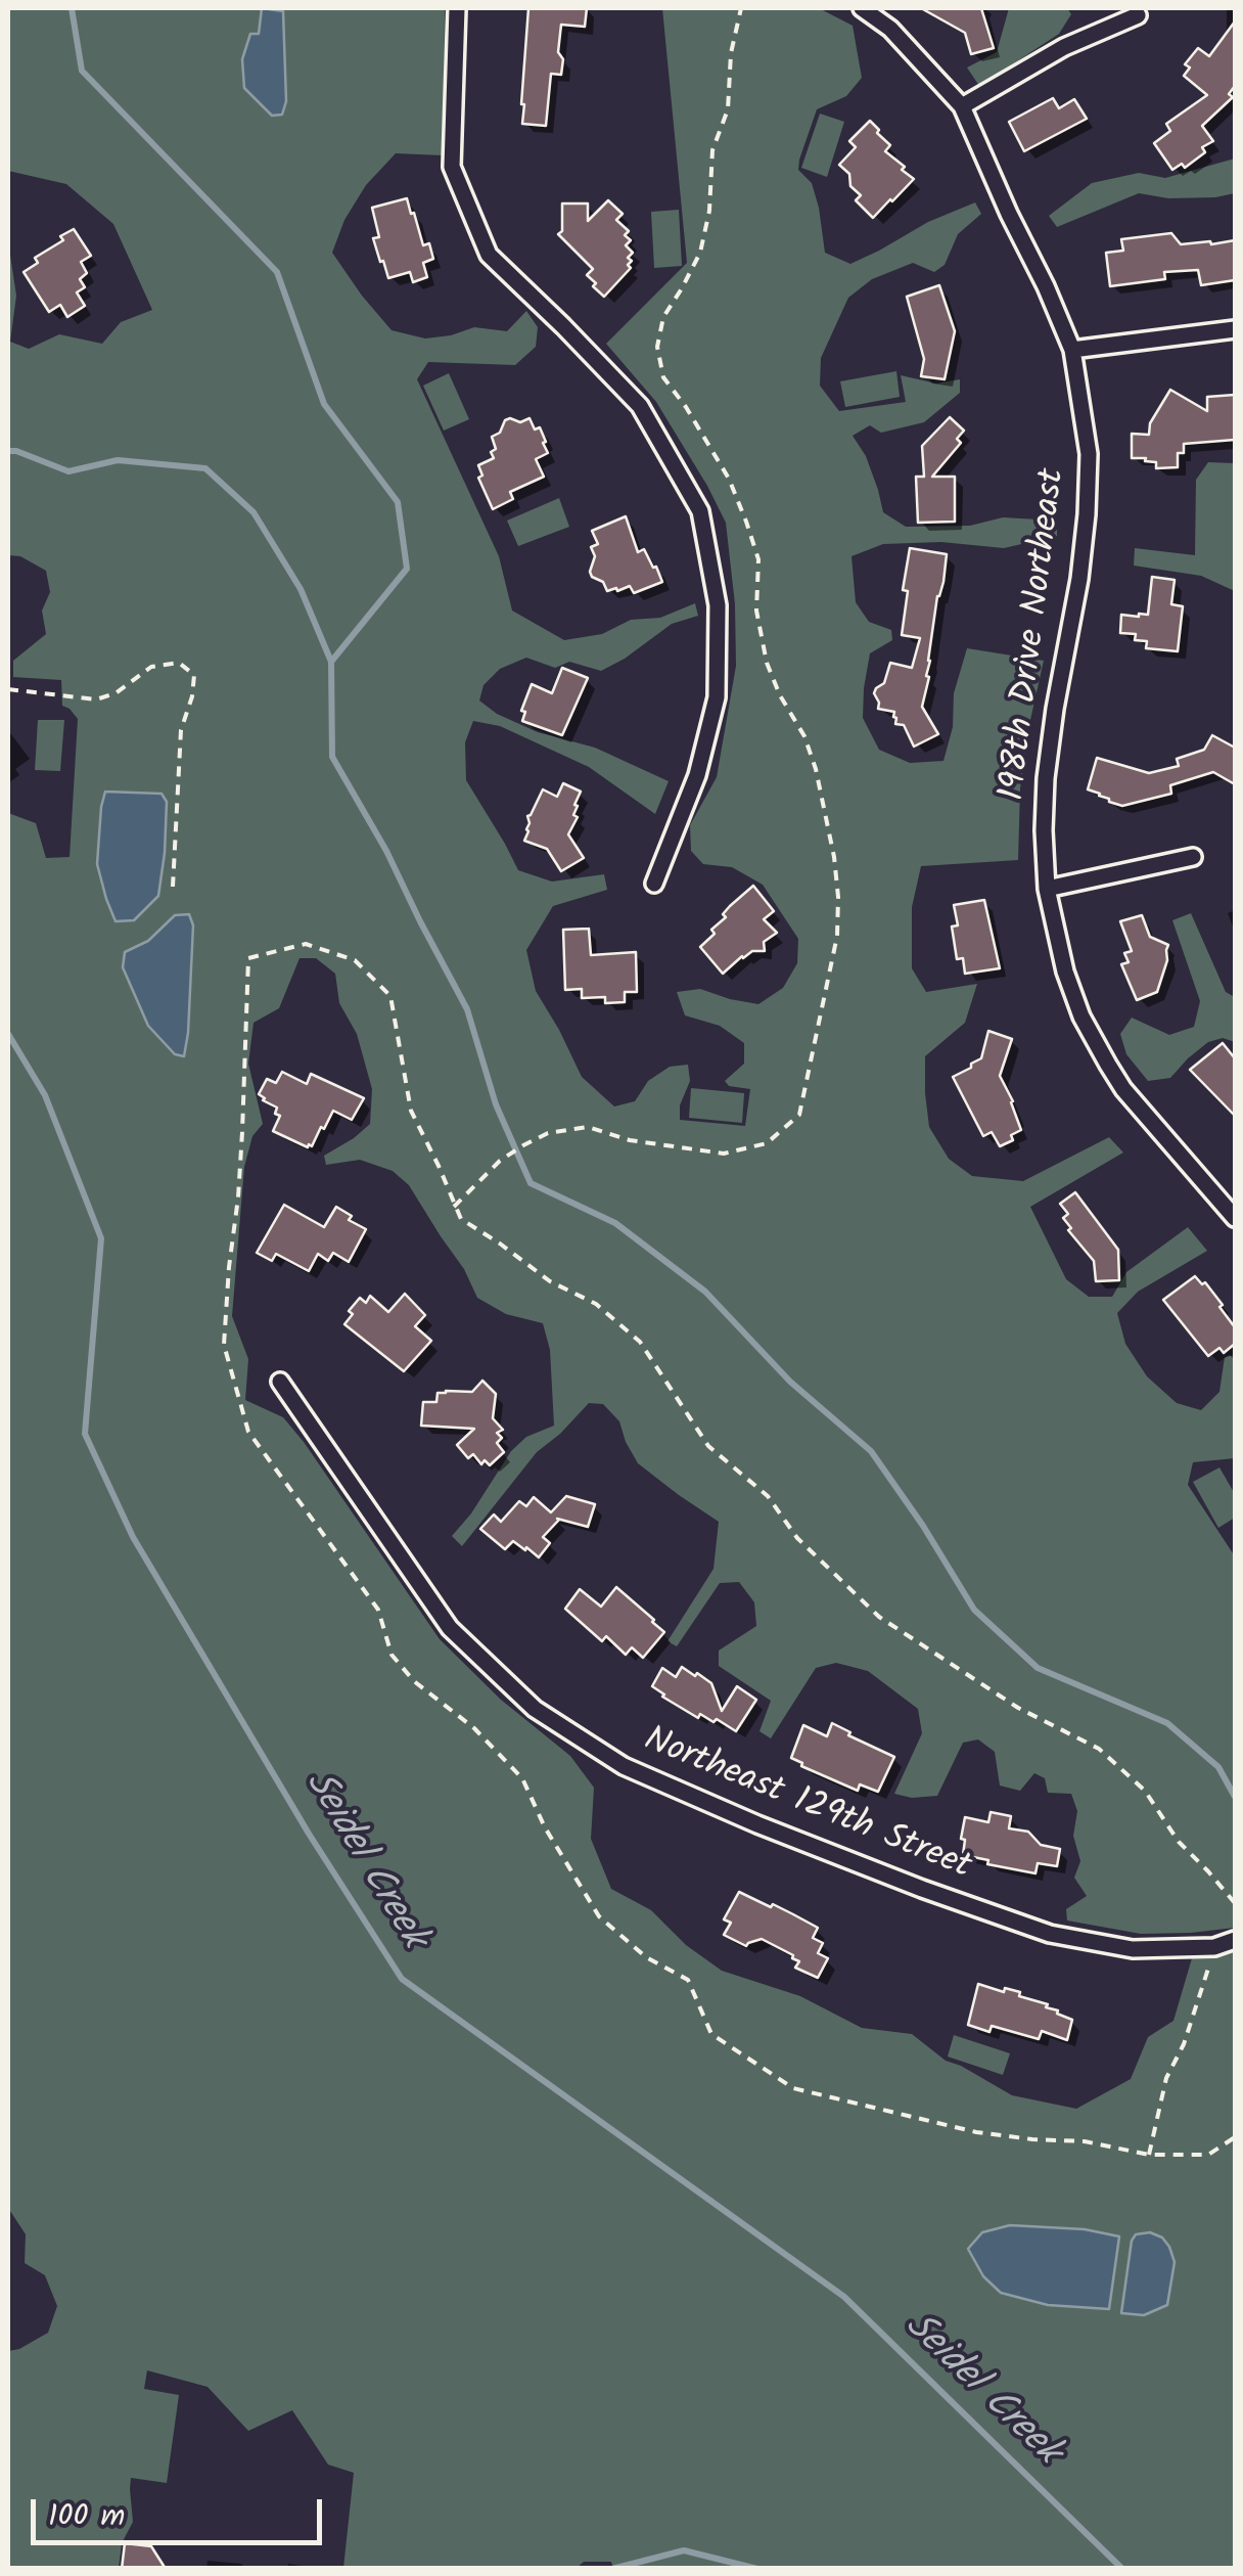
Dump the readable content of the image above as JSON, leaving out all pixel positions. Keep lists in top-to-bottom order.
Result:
{
  "streets": {
    "street": ["198th Drive Northeast", "Northeast 129th Street"]
  },
  "water": ["Seidel Creek"],
  "scale_bar": "100 m"
}
